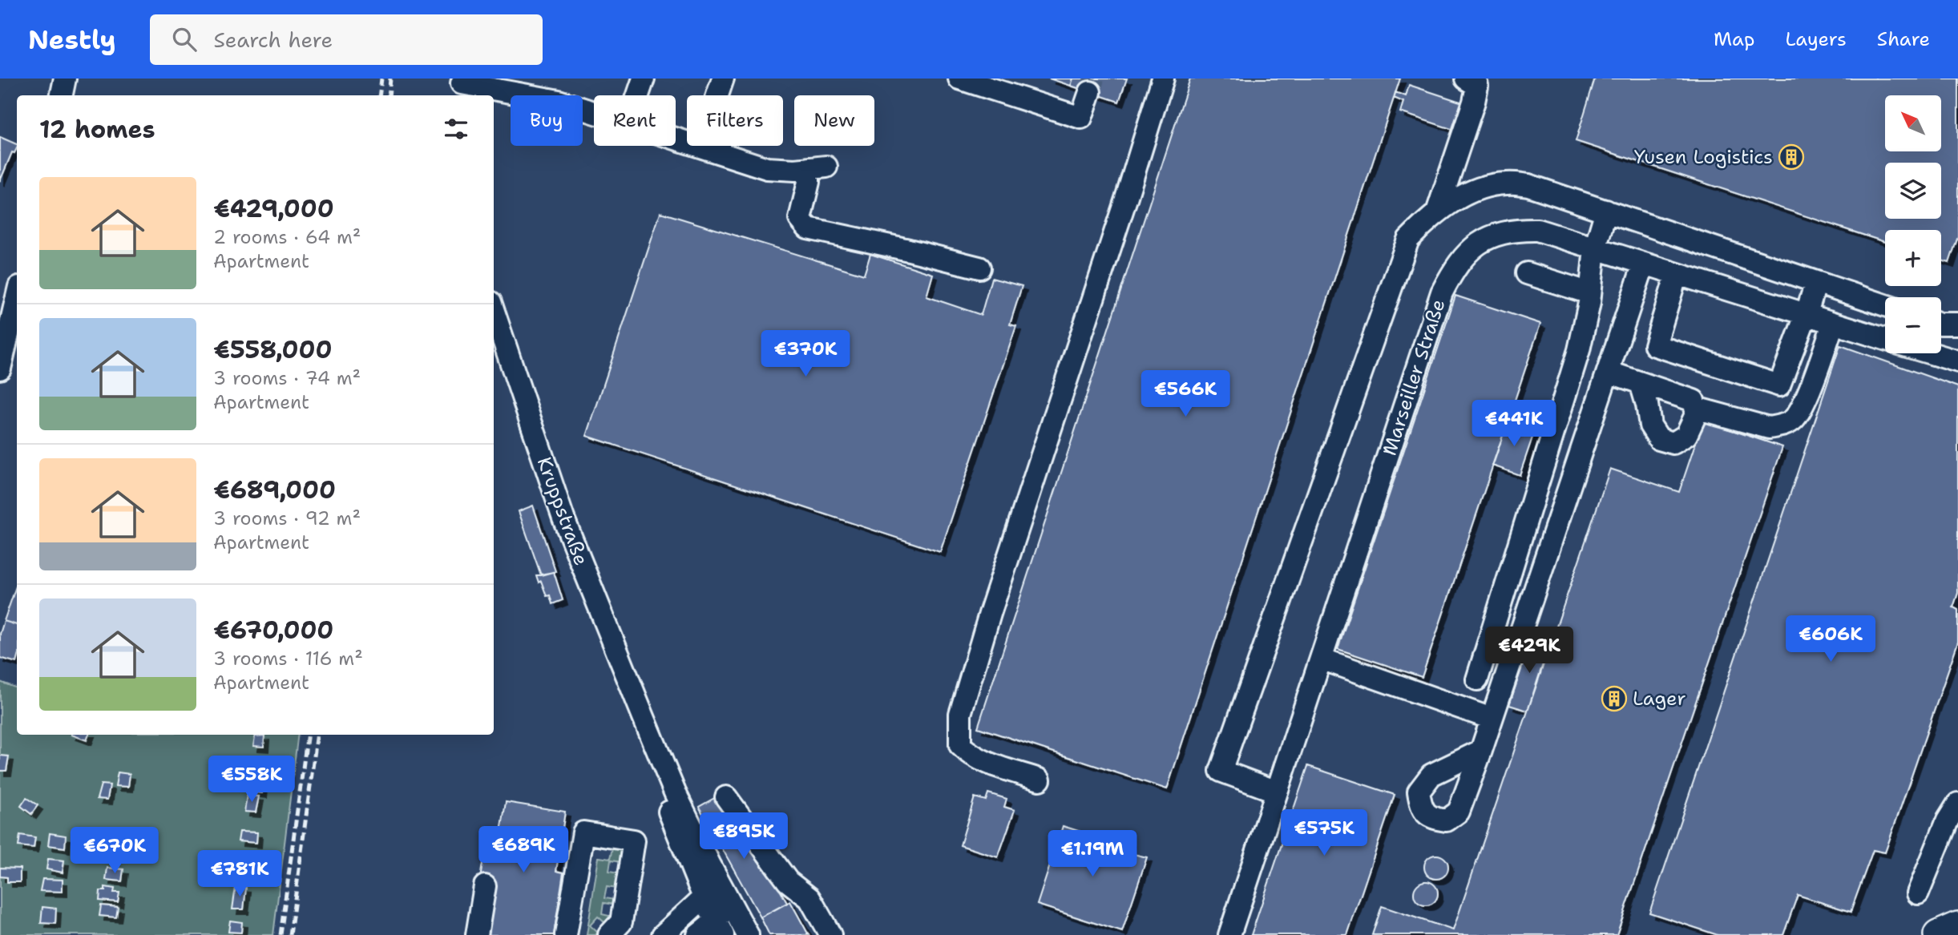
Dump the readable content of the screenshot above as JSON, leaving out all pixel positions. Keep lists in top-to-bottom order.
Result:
{
  "streets": {
    "street": ["Marseiller Straße", "Kruppstraße"]
  },
  "places": {
    "building": ["Yusen Logistics", "Lager"]
  },
  "north": "top left",
  "page": {
    "header": "Nestly",
    "search": "Search here",
    "nav": ["Map", "Layers", "Share"],
    "map_buttons": ["+", "−"],
    "chip": [
      "Buy",
      "Rent",
      "Filters",
      "New"
    ],
    "heading": "12 homes",
    "list": [
      {
        "name": "€429,000",
        "note": "2 rooms · 64 m² · Apartment"
      },
      {
        "name": "€558,000",
        "note": "3 rooms · 74 m² · Apartment"
      },
      {
        "name": "€689,000",
        "note": "3 rooms · 92 m² · Apartment"
      },
      {
        "name": "€670,000",
        "note": "3 rooms · 116 m² · Apartment"
      }
    ],
    "price": [
      "€370K",
      "€566K",
      "€441K",
      "€606K",
      "€429K",
      "€558K",
      "€575K",
      "€895K",
      "€689K",
      "€670K",
      "€1.19M",
      "€781K"
    ]
  }
}
